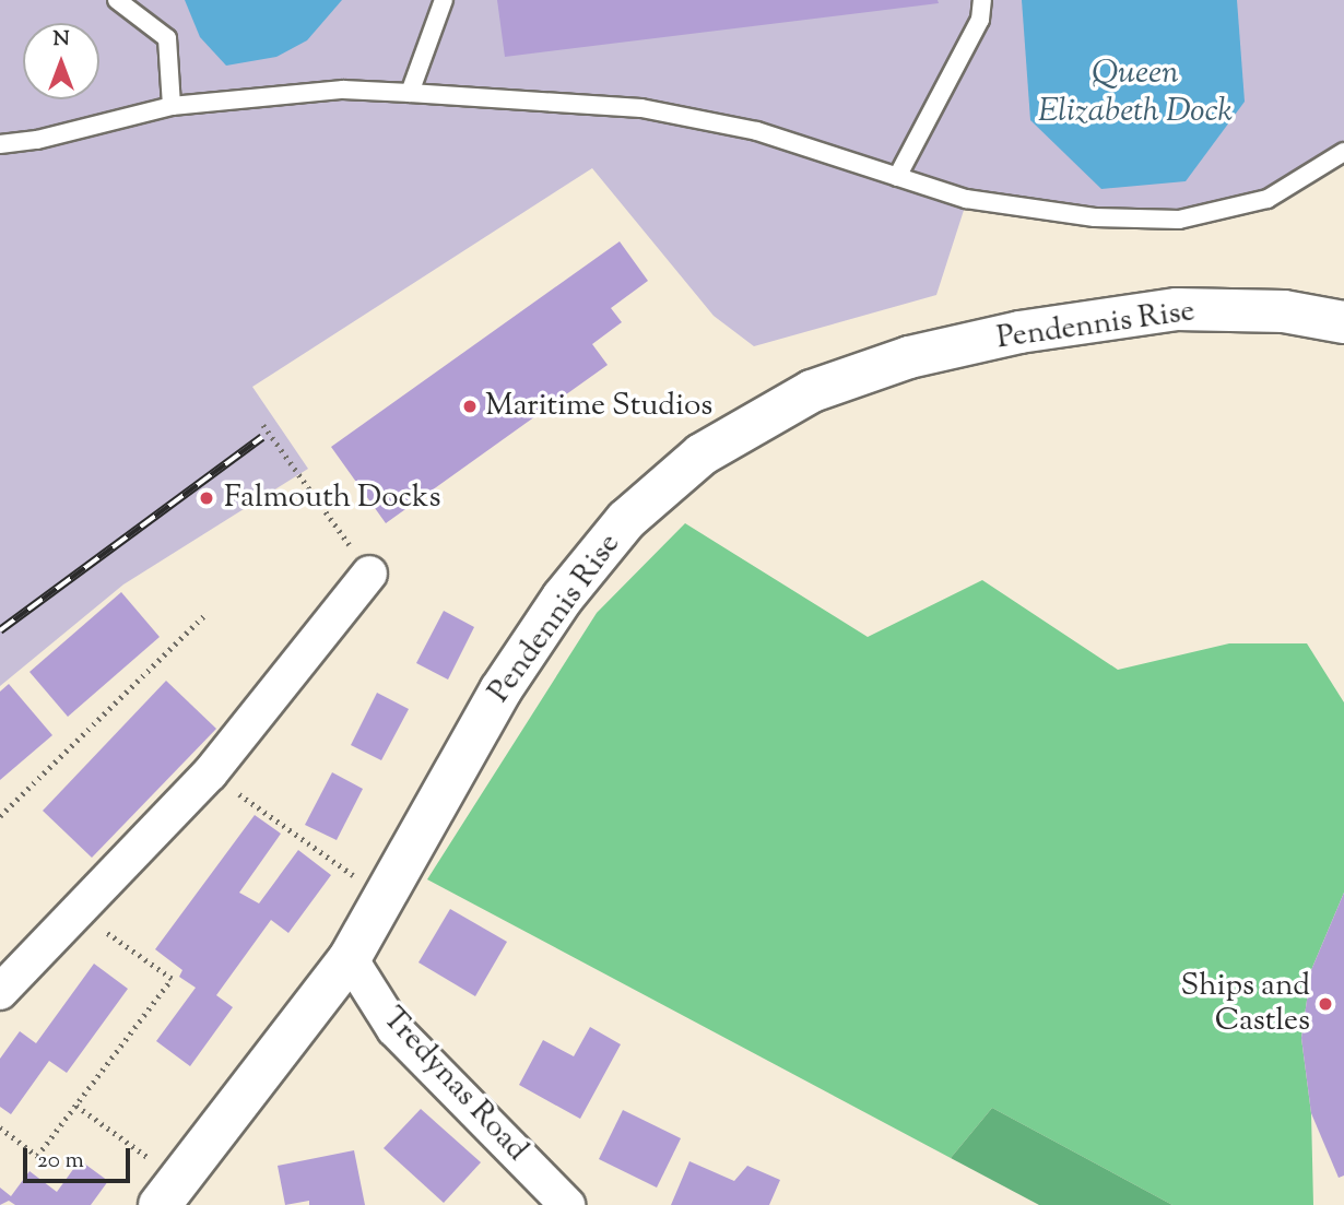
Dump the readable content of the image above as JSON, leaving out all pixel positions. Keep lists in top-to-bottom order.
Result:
{
  "streets": {
    "street": ["Pendennis Rise", "Tredynas Road"]
  },
  "crossings": [
    ["Pendennis Rise", "Tredynas Road"]
  ],
  "water": ["Queen Elizabeth Dock"],
  "places": ["Maritime Studios", "Falmouth Docks", "Ships and Castles"],
  "scale_bar": "20 m",
  "north": "top"
}
